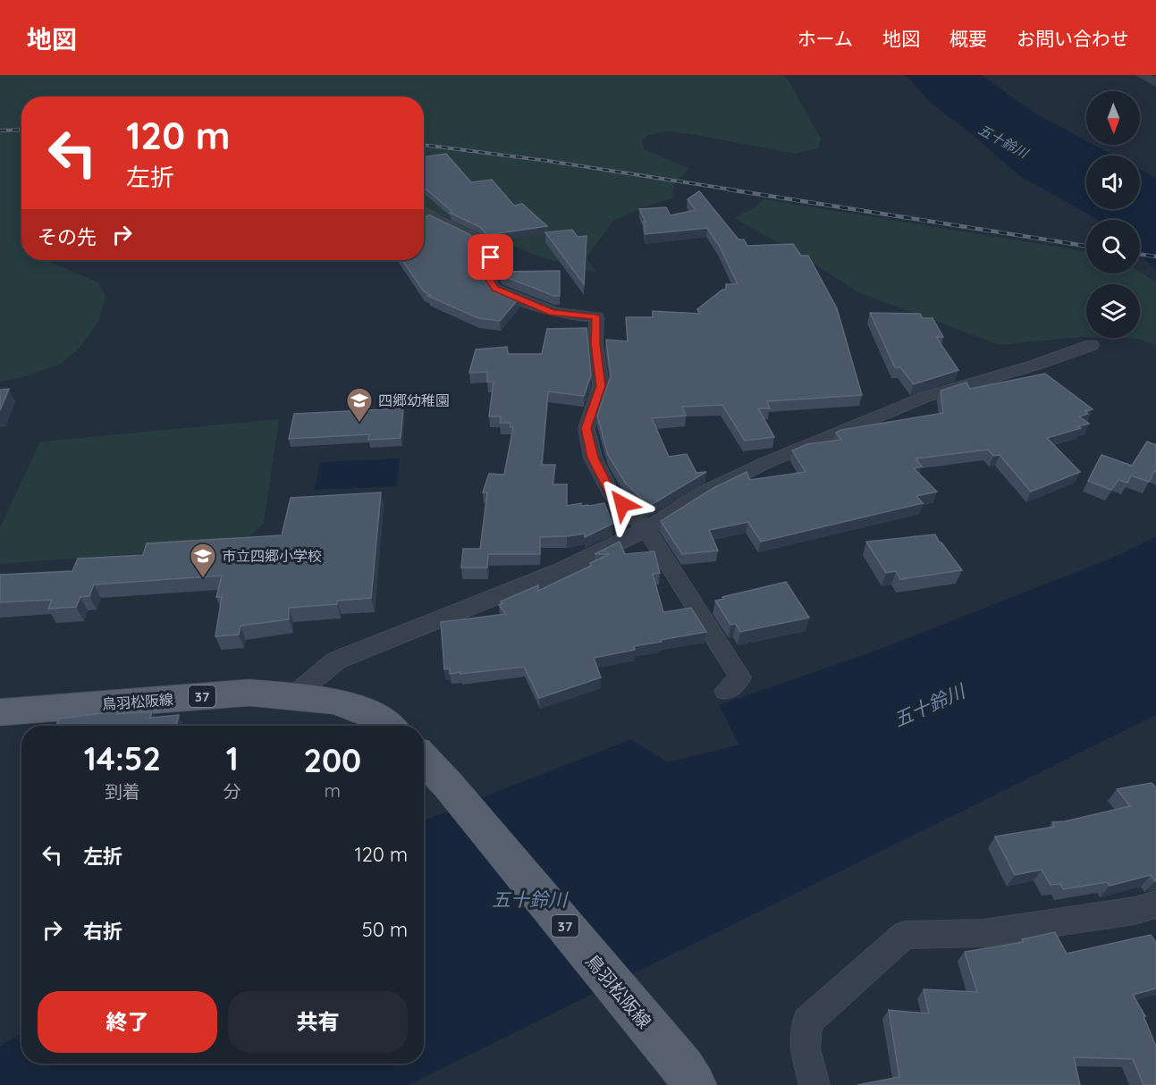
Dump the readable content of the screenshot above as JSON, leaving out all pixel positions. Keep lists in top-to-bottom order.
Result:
{
  "streets": {
    "main road": ["37", "鳥羽松阪線"]
  },
  "water": ["五十鈴川"],
  "places": {
    "school or university": ["四郷幼稚園", "市立四郷小学校"]
  },
  "north": "bottom",
  "page": {
    "header": "地図",
    "nav": [
      "ホーム",
      "地図",
      "概要",
      "お問い合わせ"
    ],
    "turn": ["120 m", "左折"],
    "then": "その先",
    "eta": [
      "14:52",
      "到着",
      "1",
      "分",
      "200",
      "m"
    ],
    "list": [
      {
        "name": "左折",
        "value": "120 m"
      },
      {
        "name": "右折",
        "value": "50 m"
      }
    ],
    "buttons": ["終了", "共有"]
  }
}
